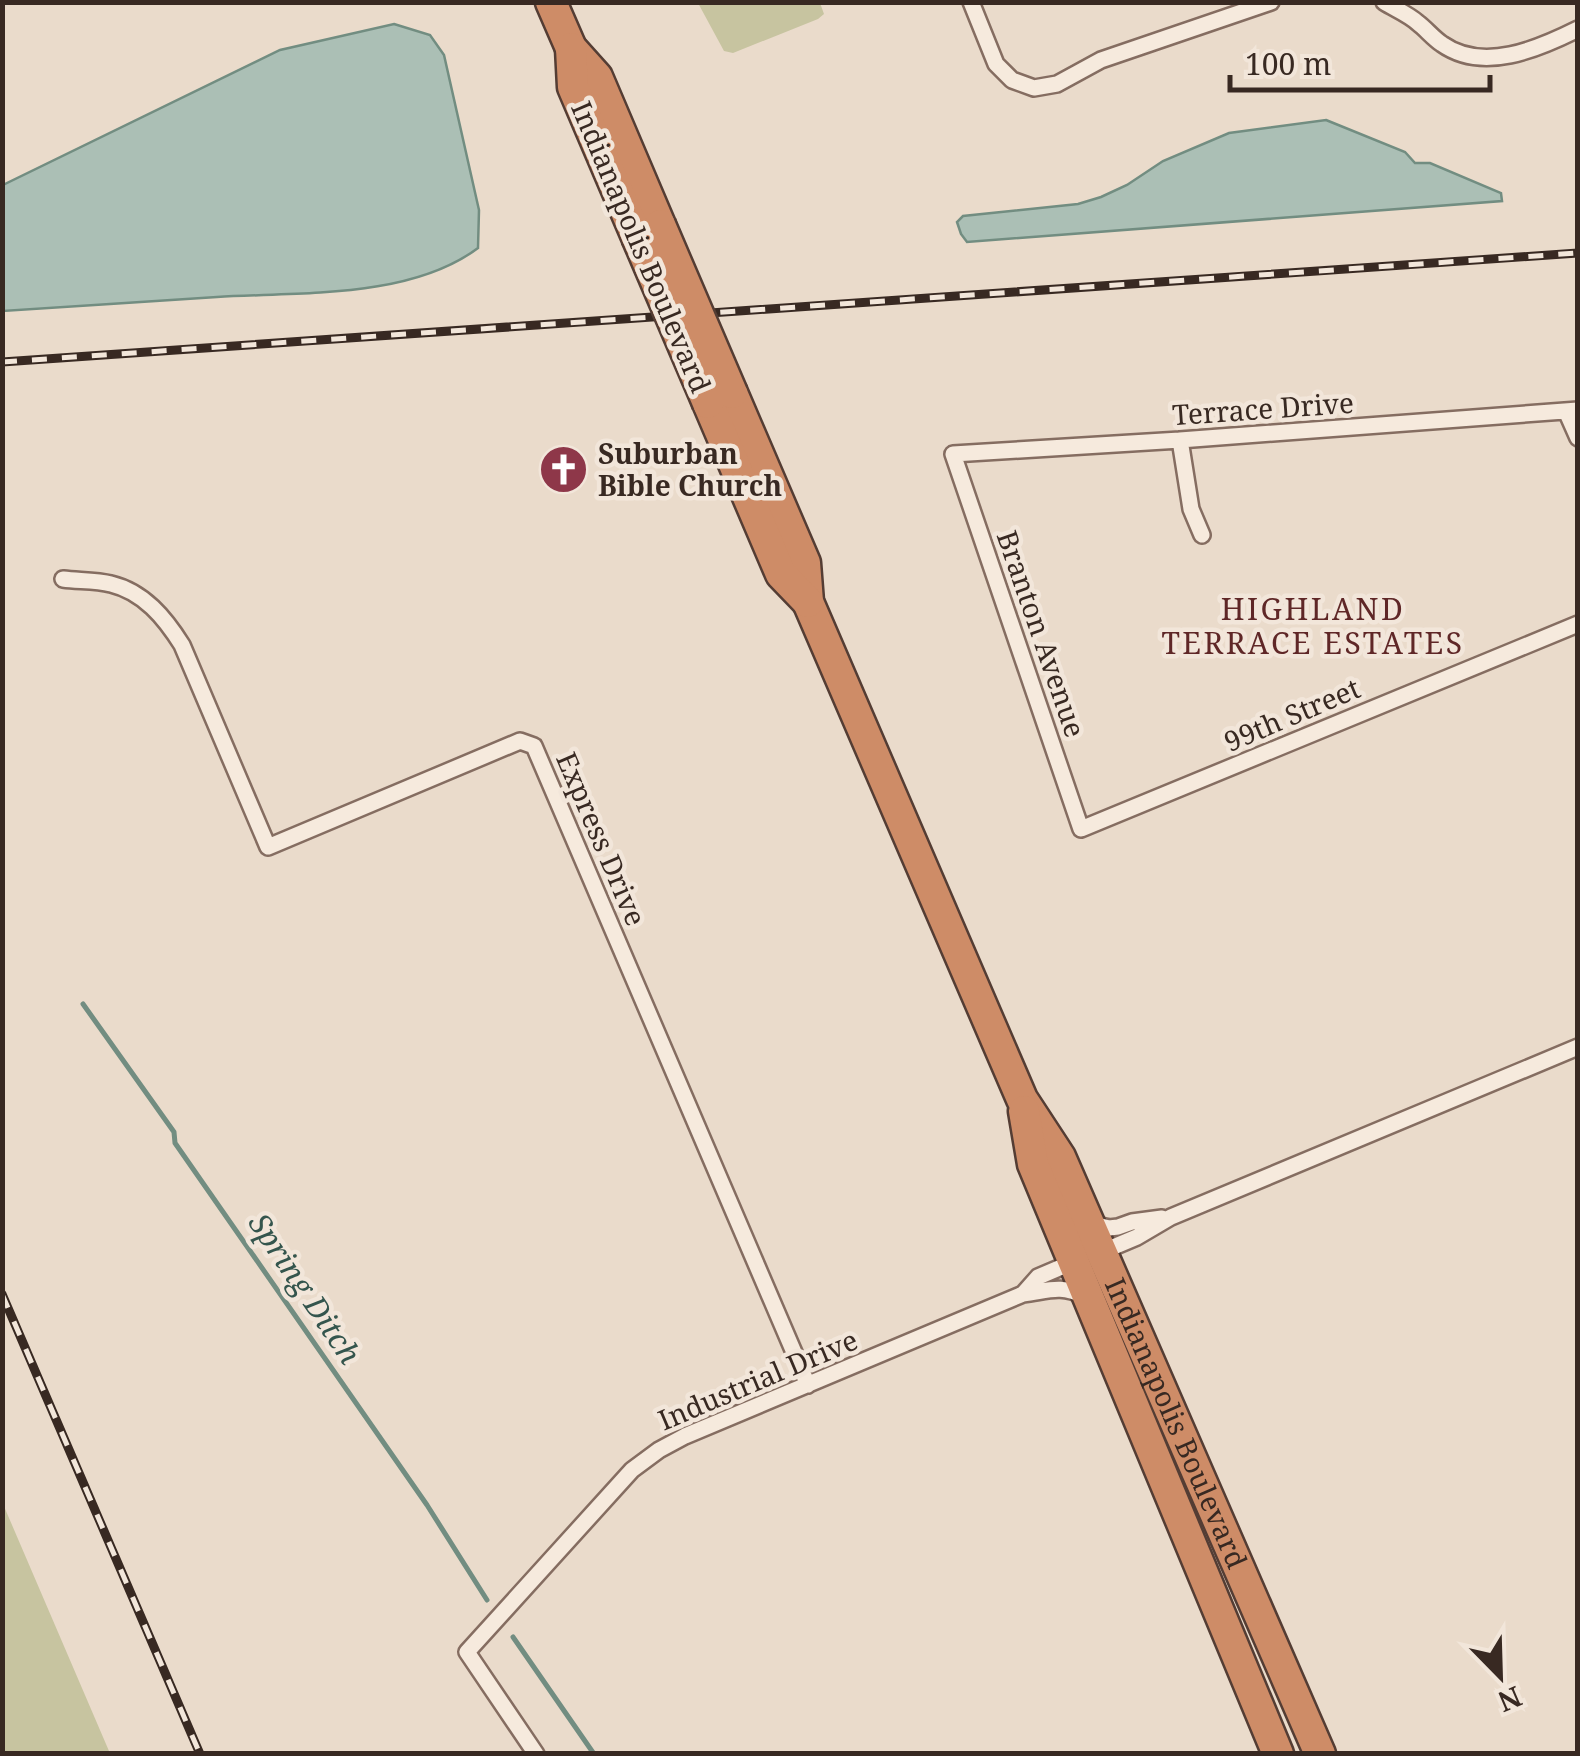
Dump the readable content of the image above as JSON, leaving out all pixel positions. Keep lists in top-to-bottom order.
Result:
{
  "streets": {
    "highway": ["Indianapolis Boulevard"],
    "street": [
      "Terrace Drive",
      "Branton Avenue",
      "99th Street",
      "Express Drive",
      "Industrial Drive"
    ]
  },
  "crossings": [
    ["Indianapolis Boulevard", "Industrial Drive"],
    ["Terrace Drive", "Branton Avenue"],
    ["Branton Avenue", "99th Street"],
    ["Express Drive", "Industrial Drive"]
  ],
  "districts": ["HIGHLAND TERRACE ESTATES"],
  "water": ["Spring Ditch"],
  "places": {
    "church": ["Suburban Bible Church"]
  },
  "scale_bar": "100 m",
  "north": "bottom right"
}
